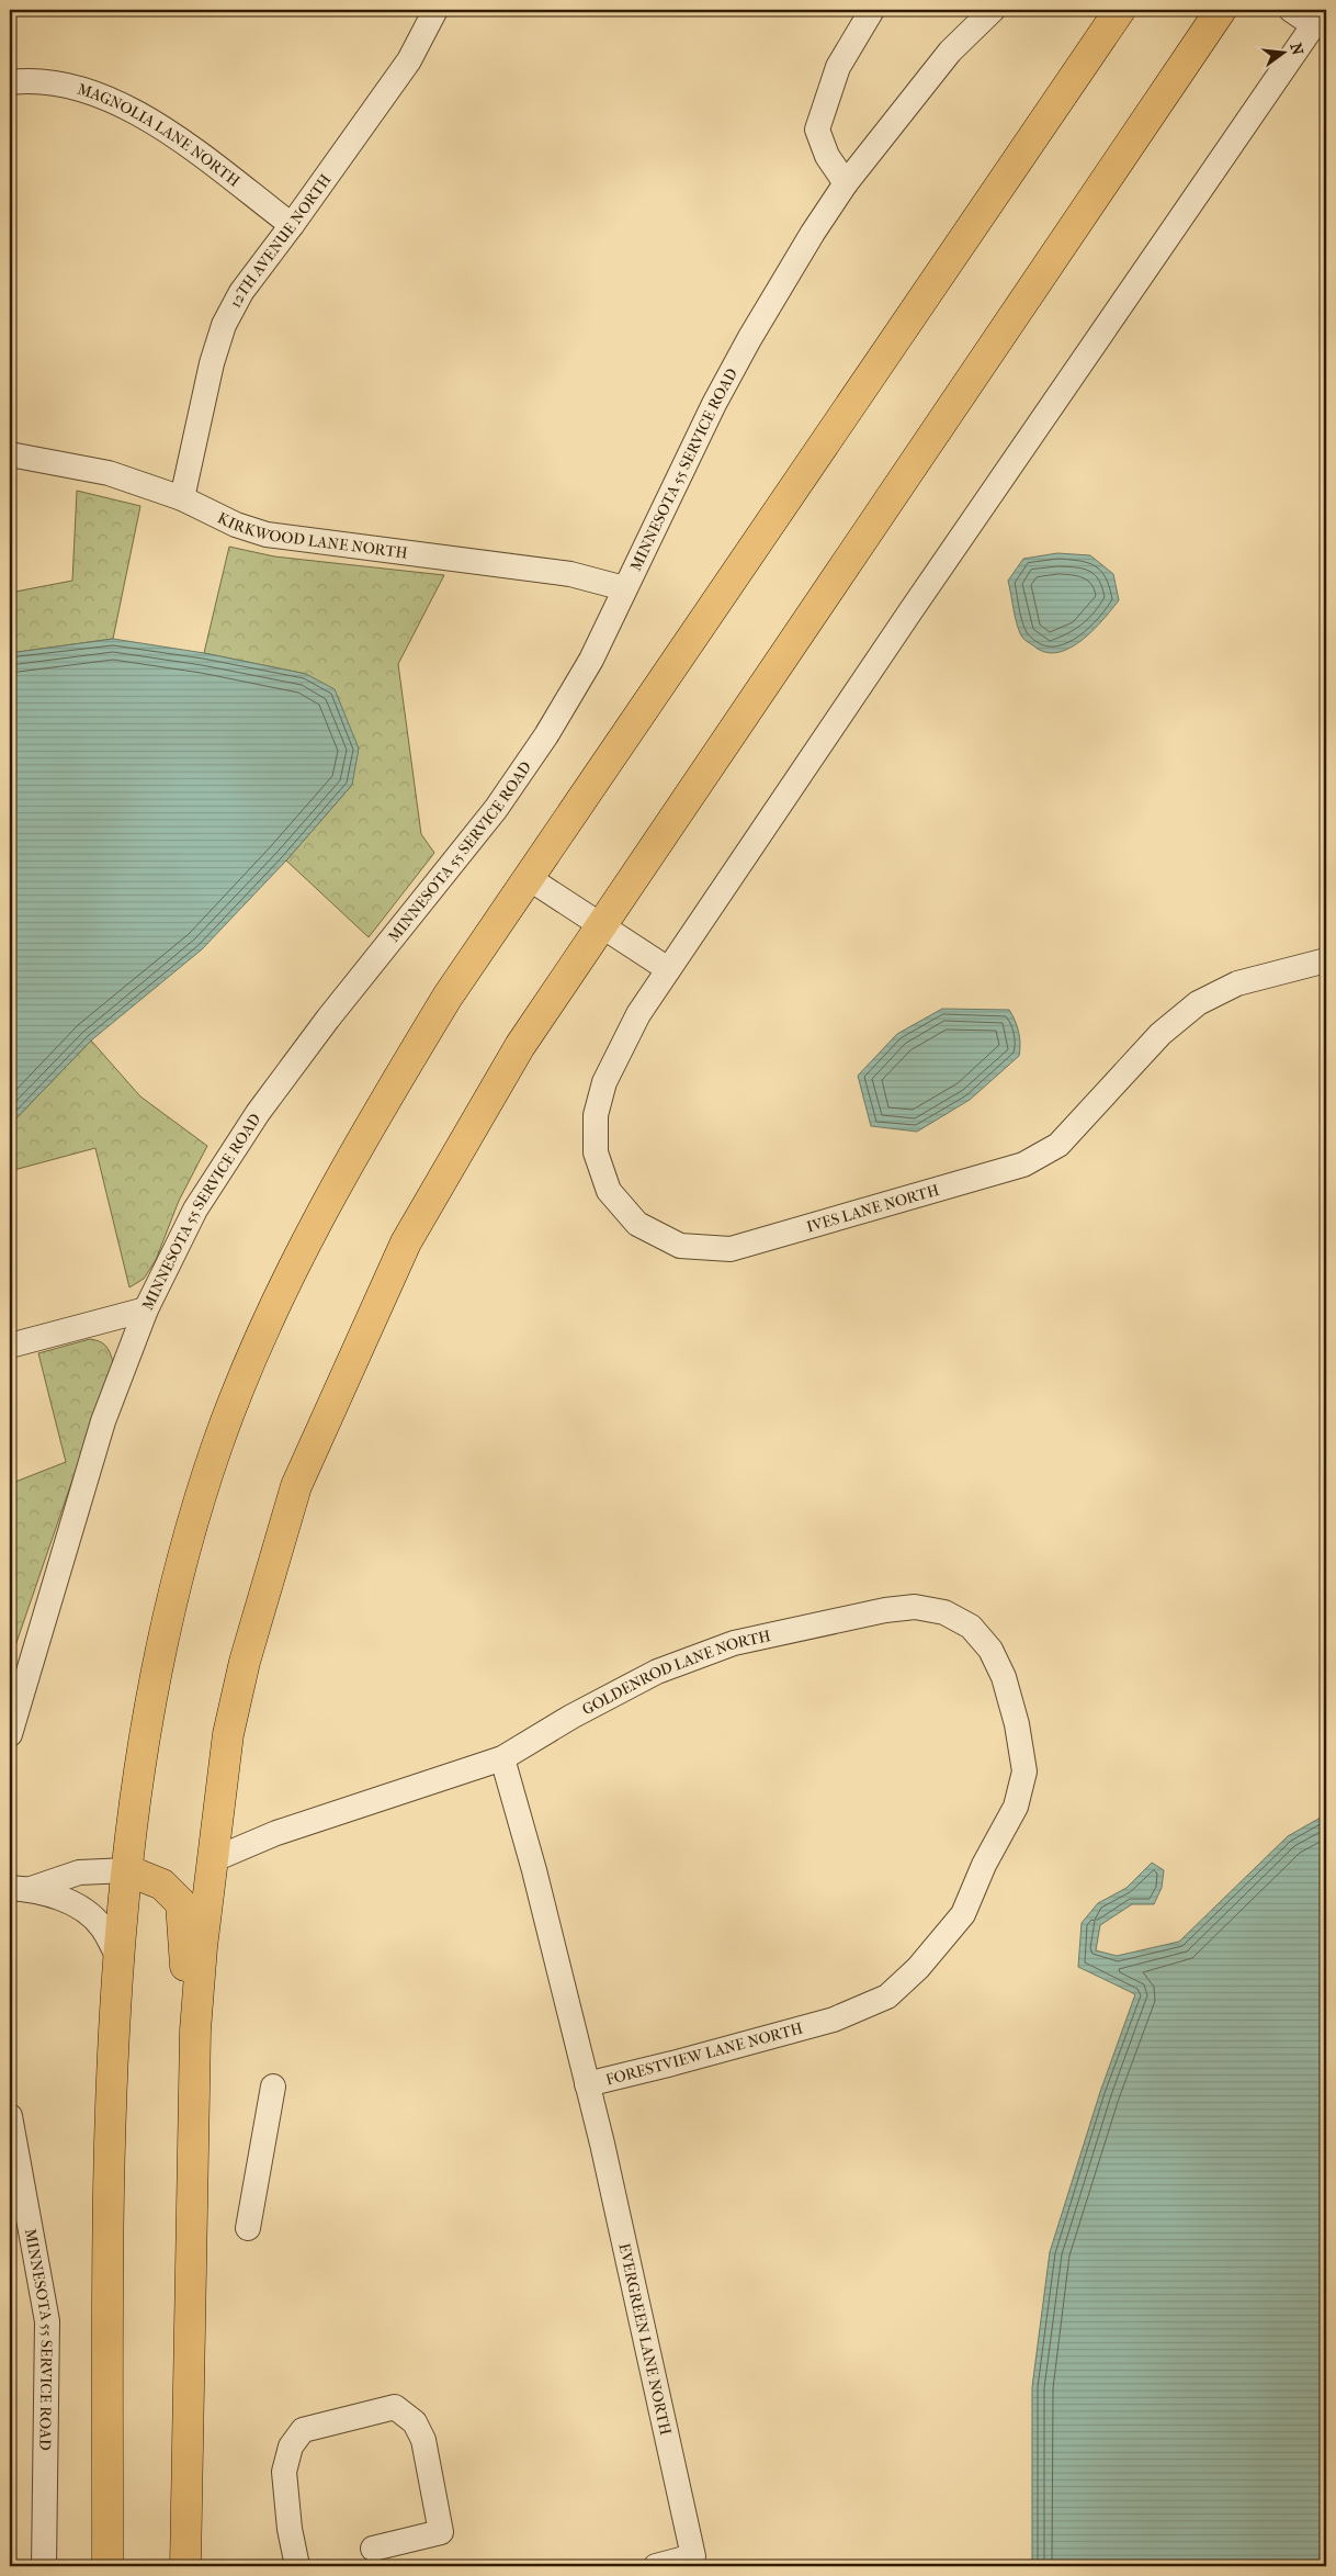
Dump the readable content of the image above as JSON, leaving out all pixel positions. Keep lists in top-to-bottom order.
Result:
{
  "streets": {
    "street": [
      "MAGNOLIA LANE NORTH",
      "12TH AVENUE NORTH",
      "MINNESOTA 55 SERVICE ROAD",
      "KIRKWOOD LANE NORTH",
      "IVES LANE NORTH",
      "GOLDENROD LANE NORTH",
      "FORESTVIEW LANE NORTH",
      "EVERGREEN LANE NORTH"
    ]
  },
  "crossings": [
    ["MAGNOLIA LANE NORTH", "12TH AVENUE NORTH"],
    ["12TH AVENUE NORTH", "KIRKWOOD LANE NORTH"],
    ["MINNESOTA 55 SERVICE ROAD", "KIRKWOOD LANE NORTH"],
    ["GOLDENROD LANE NORTH", "FORESTVIEW LANE NORTH"],
    ["FORESTVIEW LANE NORTH", "EVERGREEN LANE NORTH"]
  ],
  "north": "right"
}
